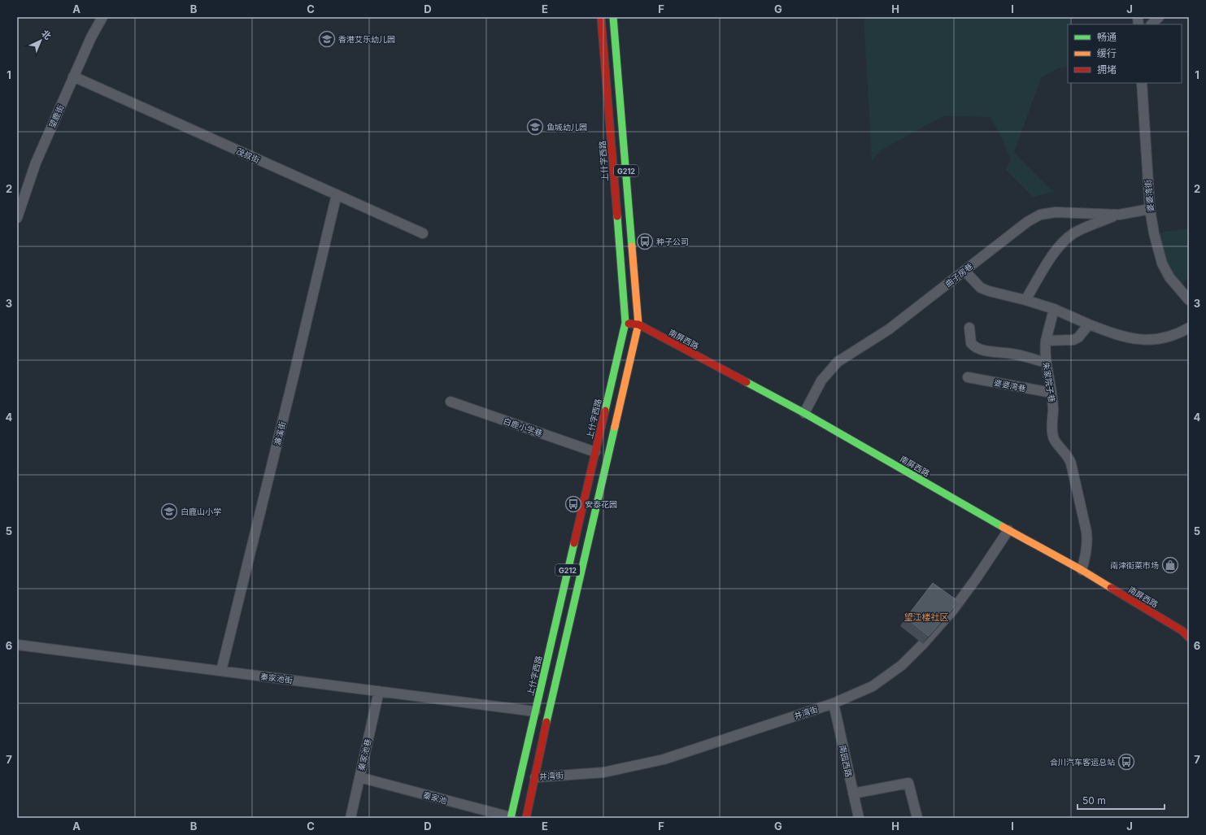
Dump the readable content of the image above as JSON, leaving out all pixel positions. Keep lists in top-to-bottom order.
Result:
{
  "streets": {
    "main road": ["上什字西路", "G212", "南屏西路"],
    "street": [
      "望鹿街",
      "茂叔街",
      "婆婆湾街",
      "曲子房巷",
      "朱家院子巷",
      "婆婆湾巷",
      "白鹿小学巷",
      "濂溪街",
      "秦家池街",
      "井湾街",
      "秦家池巷",
      "南园西路",
      "秦家池"
    ]
  },
  "crossings": [
    ["望鹿街", "茂叔街"],
    ["茂叔街", "濂溪街"],
    ["上什字西路", "南屏西路"],
    ["上什字西路", "白鹿小学巷"],
    ["上什字西路", "秦家池街"],
    ["上什字西路", "秦家池"],
    ["G212", "南屏西路"],
    ["G212", "井湾街"],
    ["婆婆湾街", "曲子房巷"],
    ["曲子房巷", "南屏西路"],
    ["南屏西路", "朱家院子巷"],
    ["南屏西路", "井湾街"],
    ["朱家院子巷", "婆婆湾巷"],
    ["濂溪街", "秦家池街"],
    ["秦家池街", "秦家池巷"],
    ["井湾街", "南园西路"],
    ["秦家池巷", "秦家池"]
  ],
  "districts": ["望江楼社区"],
  "places": {
    "school or university": ["香港艾乐幼儿园", "鱼城幼儿园", "白鹿山小学"],
    "bus stop": ["种子公司", "安泰花园", "合川汽车客运总站"],
    "shop": ["南津街菜市场"]
  },
  "legend": ["畅通", "缓行", "拥堵"],
  "scale_bar": "50 m",
  "north": "top right",
  "grid": {
    "columns": [
      "A",
      "B",
      "C",
      "D",
      "E",
      "F",
      "G",
      "H",
      "I",
      "J"
    ],
    "rows": [
      "1",
      "2",
      "3",
      "4",
      "5",
      "6",
      "7"
    ]
  }
}
